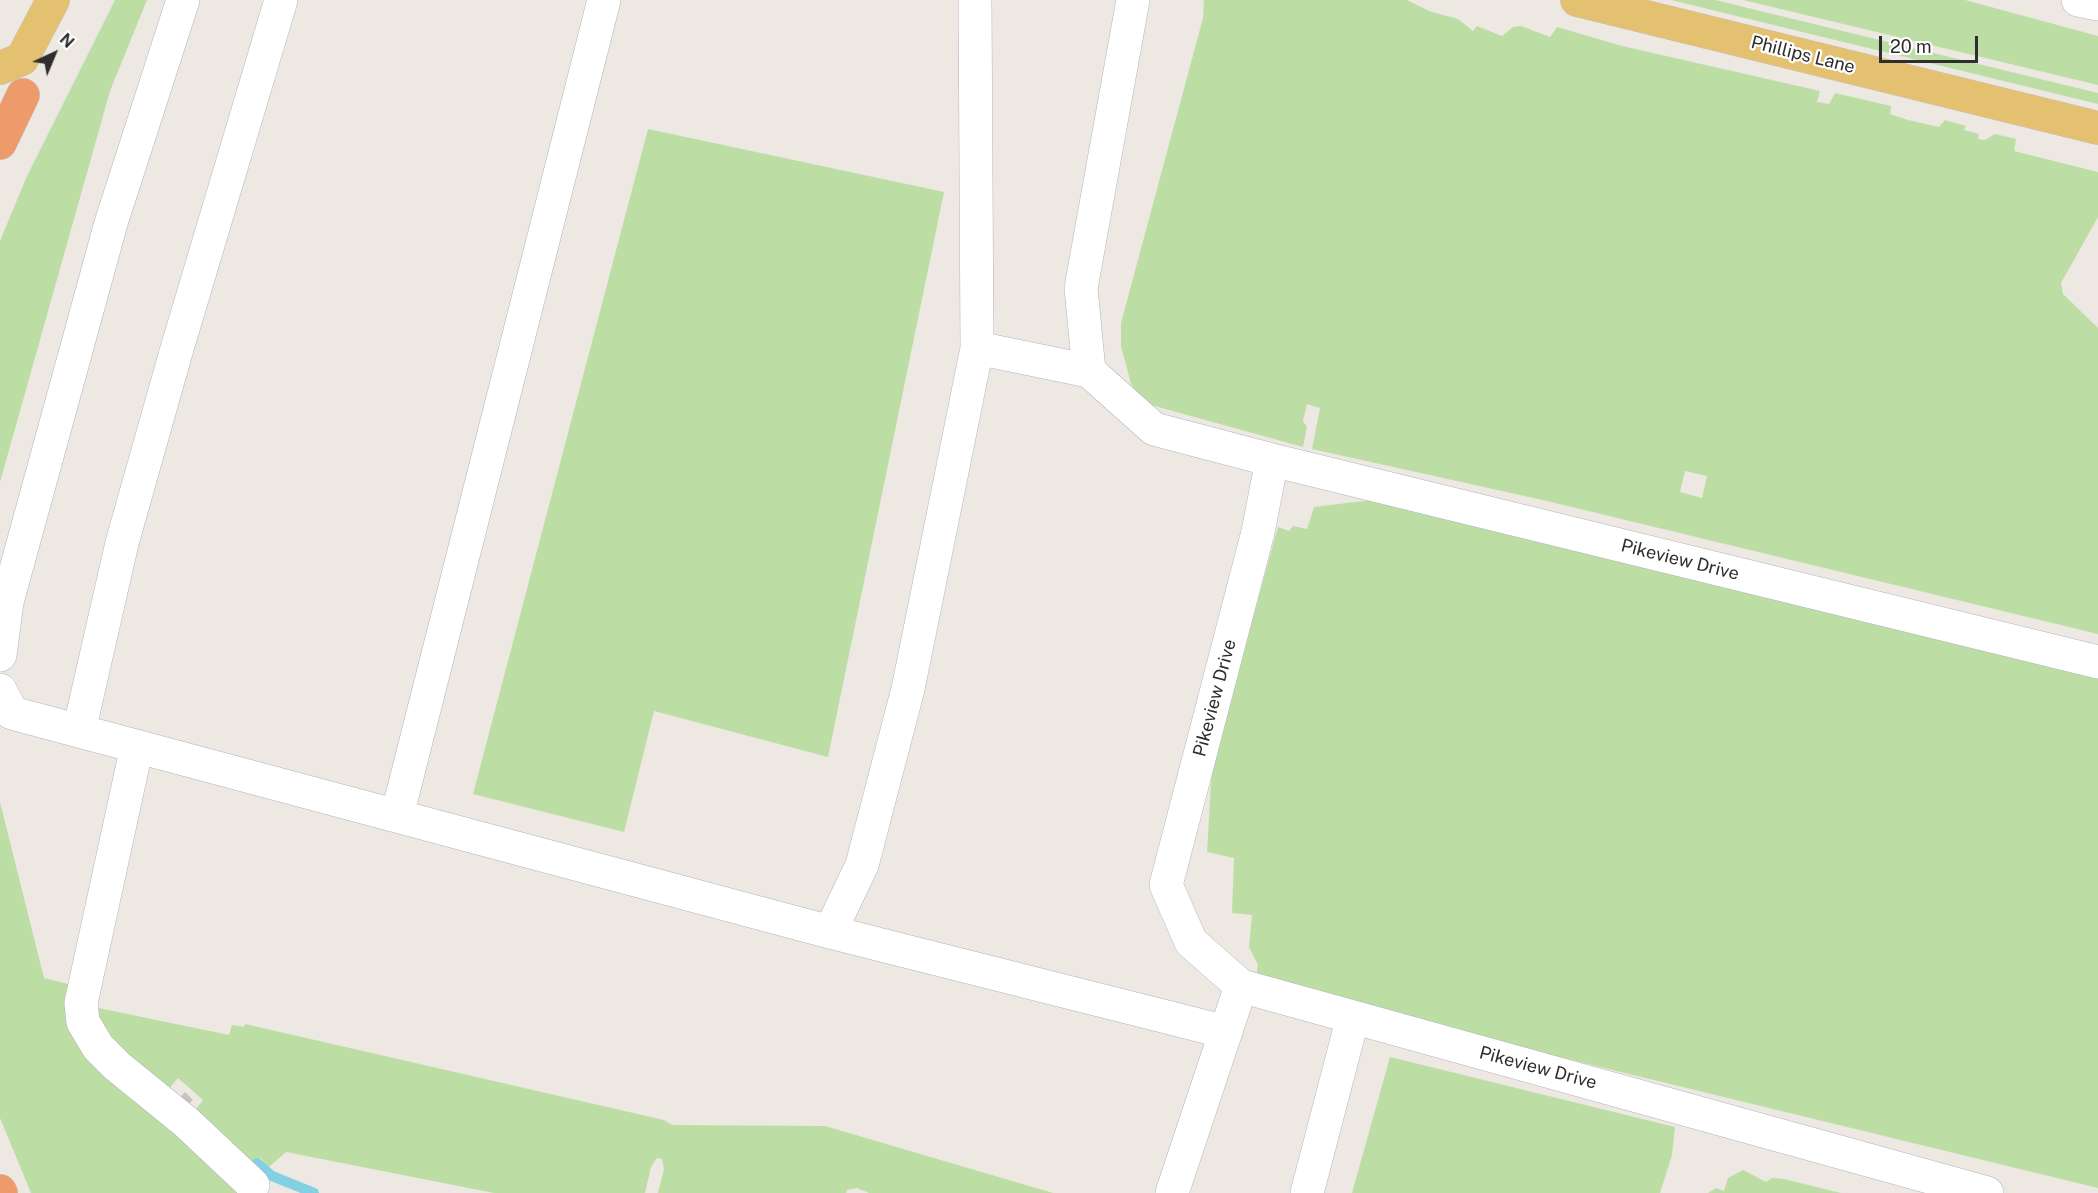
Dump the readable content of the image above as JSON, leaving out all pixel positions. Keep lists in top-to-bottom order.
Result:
{
  "streets": {
    "main road": ["Phillips Lane"],
    "street": ["Pikeview Drive"]
  },
  "scale_bar": "20 m",
  "north": "top right"
}
